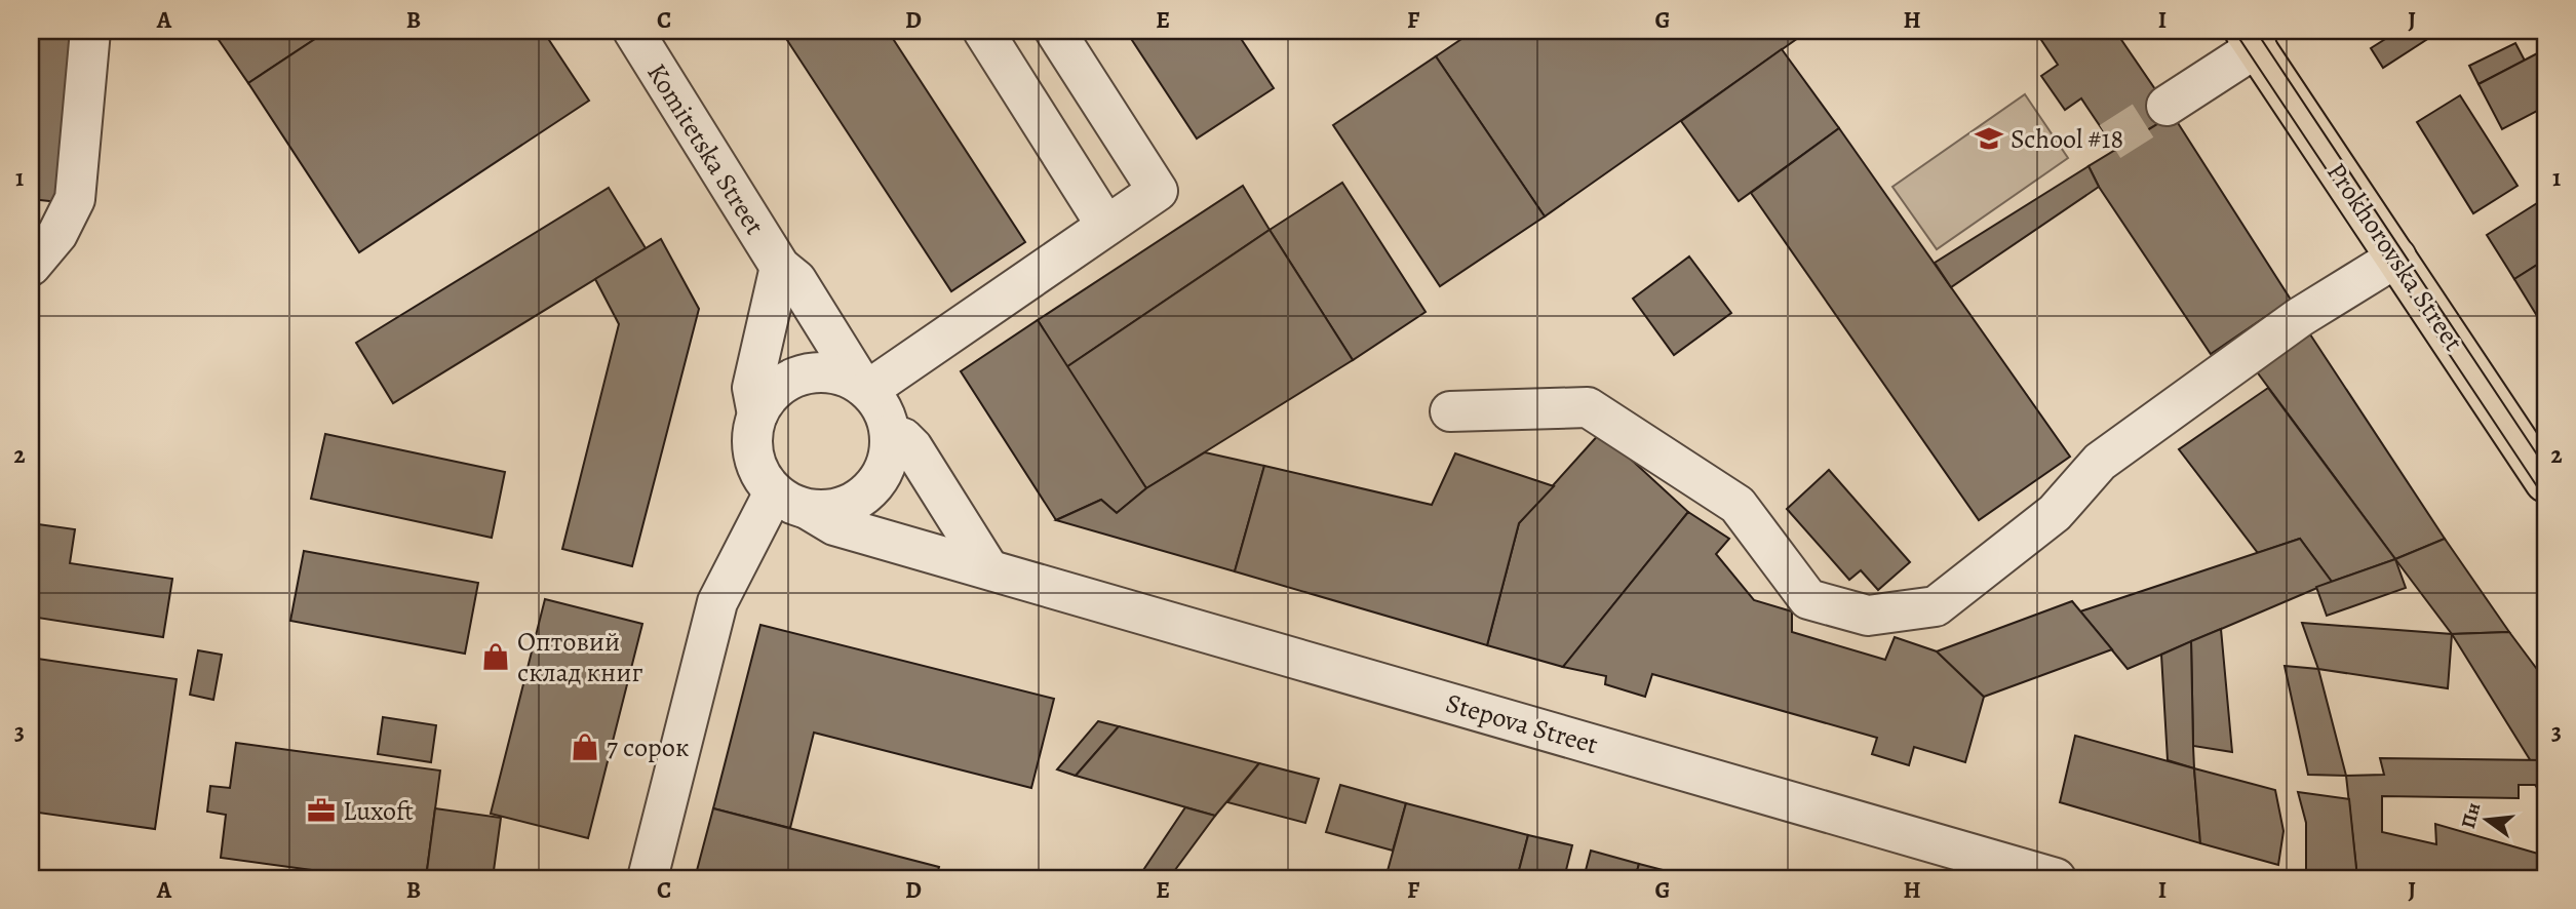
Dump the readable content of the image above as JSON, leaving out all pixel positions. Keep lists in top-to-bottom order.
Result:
{
  "streets": {
    "main road": ["Prokhorovska Street"],
    "street": ["Komitetska Street", "Stepova Street"]
  },
  "crossings": [
    ["Komitetska Street", "Stepova Street"]
  ],
  "places": {
    "school or university": ["School #18"],
    "shop": ["Оптовий склад книг", "7 сорок"],
    "office": ["Luxoft"]
  },
  "north": "left",
  "grid": {
    "columns": [
      "A",
      "B",
      "C",
      "D",
      "E",
      "F",
      "G",
      "H",
      "I",
      "J"
    ],
    "rows": ["1", "2", "3"]
  }
}
